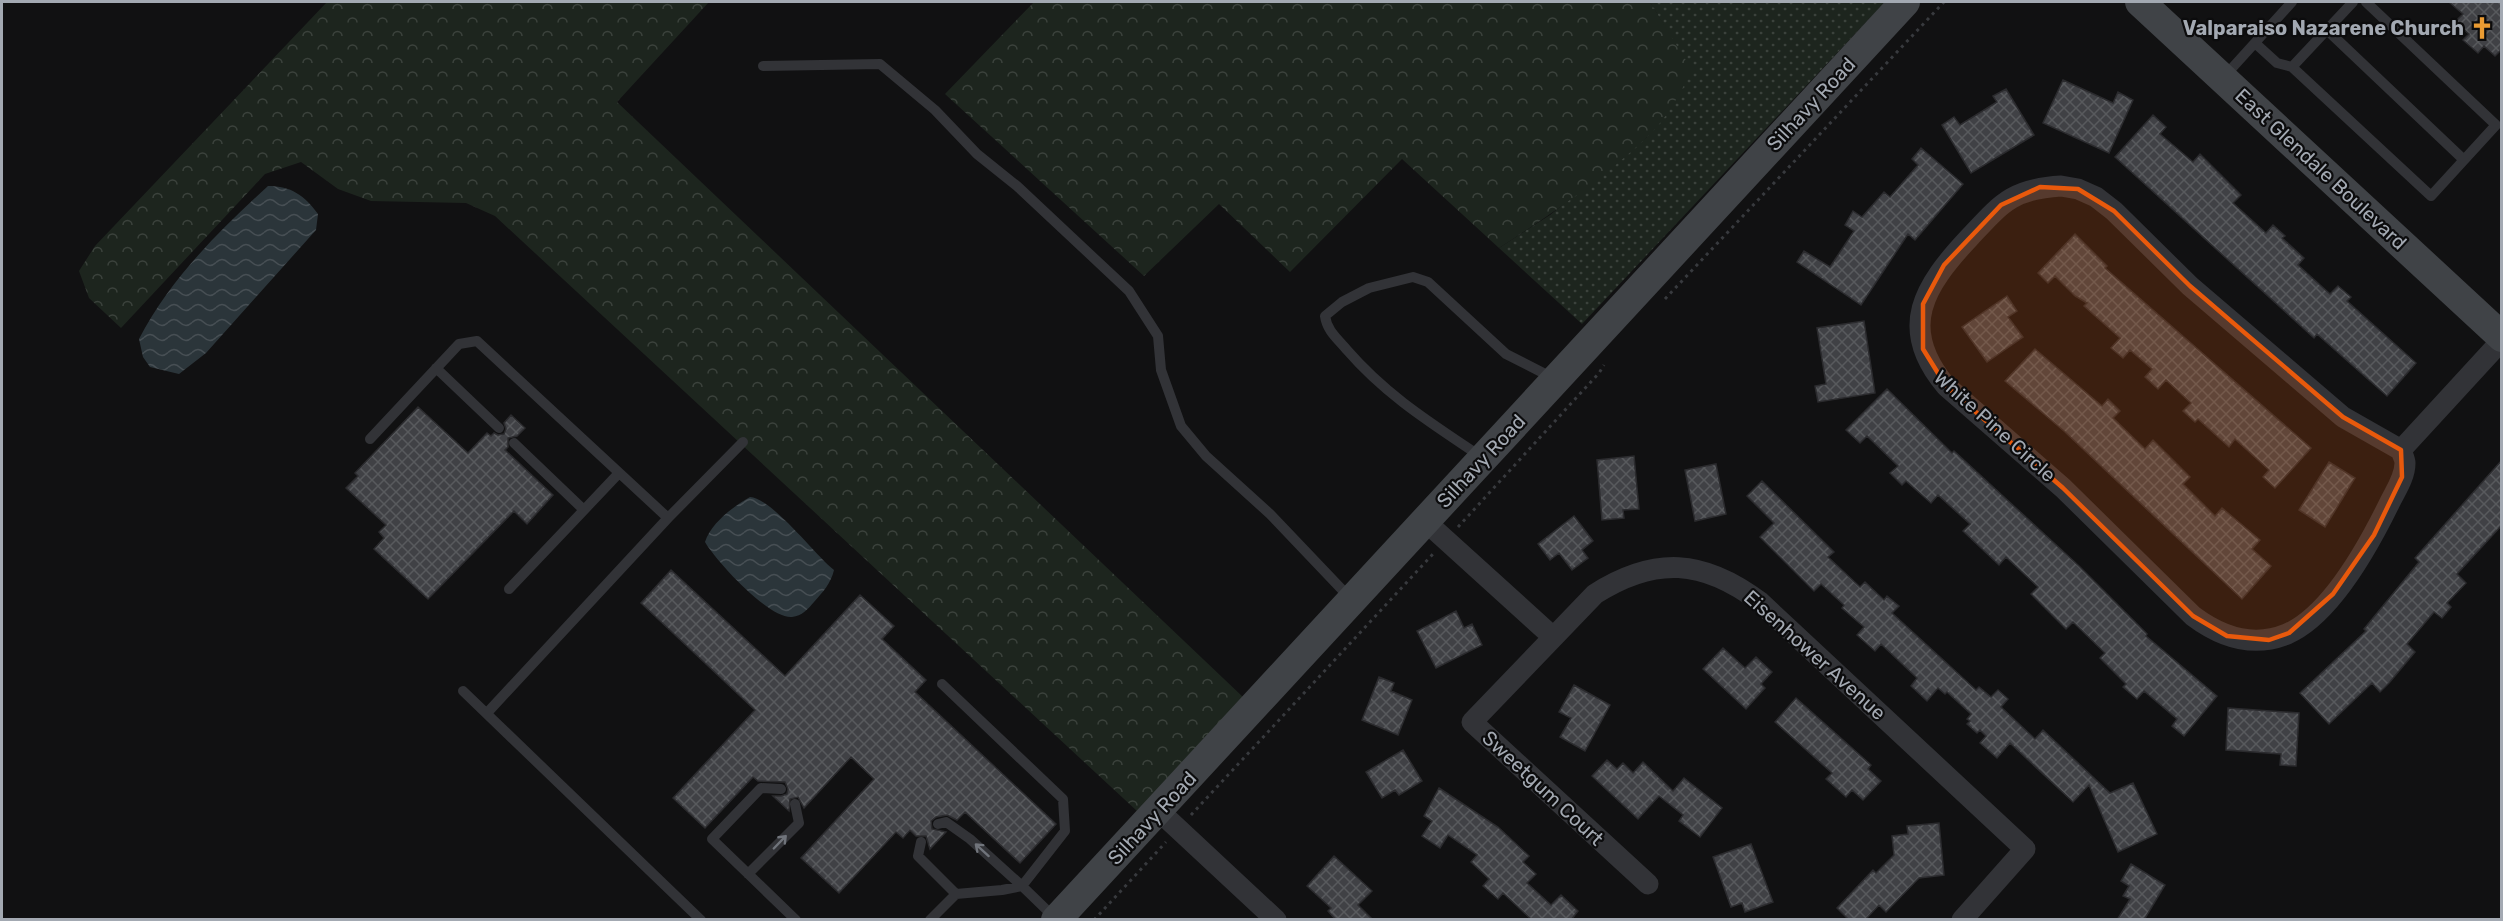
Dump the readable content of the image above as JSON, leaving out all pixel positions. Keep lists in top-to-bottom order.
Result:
{
  "streets": {
    "street": [
      "Silhavy Road",
      "East Glendale Boulevard",
      "White Pine Circle",
      "Eisenhower Avenue",
      "Sweetgum Court"
    ]
  },
  "crossings": [
    ["Eisenhower Avenue", "Sweetgum Court"]
  ],
  "places": {
    "church": ["Valparaiso Nazarene Church"]
  }
}
